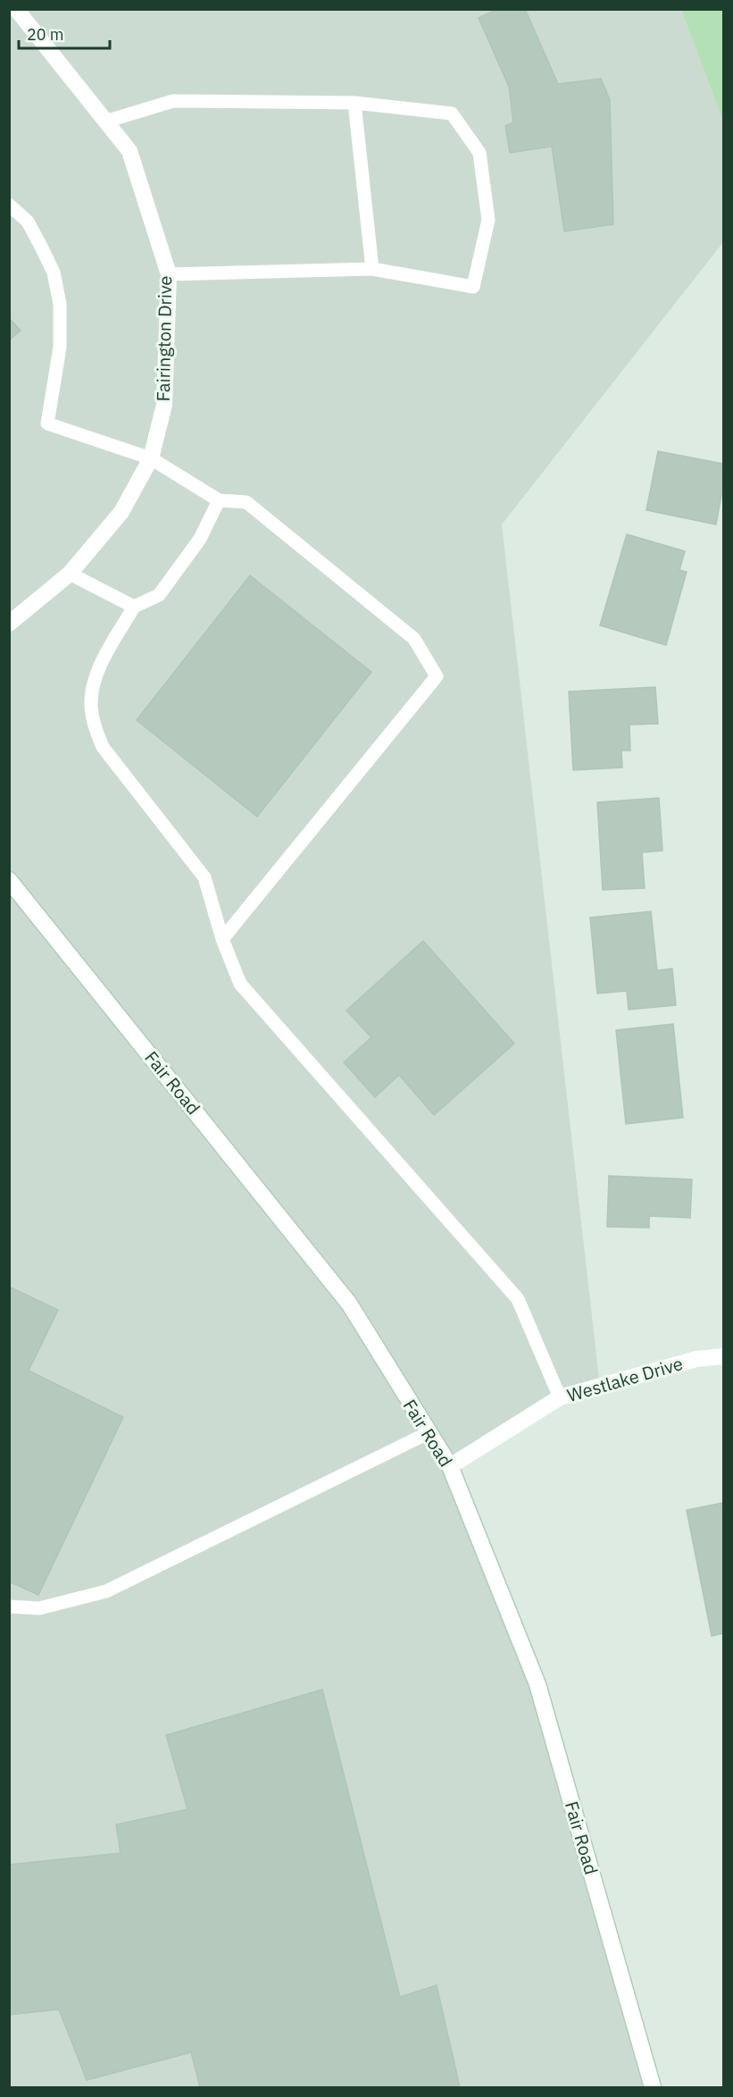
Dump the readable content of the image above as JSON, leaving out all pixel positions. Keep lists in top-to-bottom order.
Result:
{
  "streets": {
    "main road": ["Fairington Drive", "Fair Road", "Westlake Drive"]
  },
  "crossings": [
    ["Fair Road", "Westlake Drive"]
  ],
  "scale_bar": "20 m"
}
